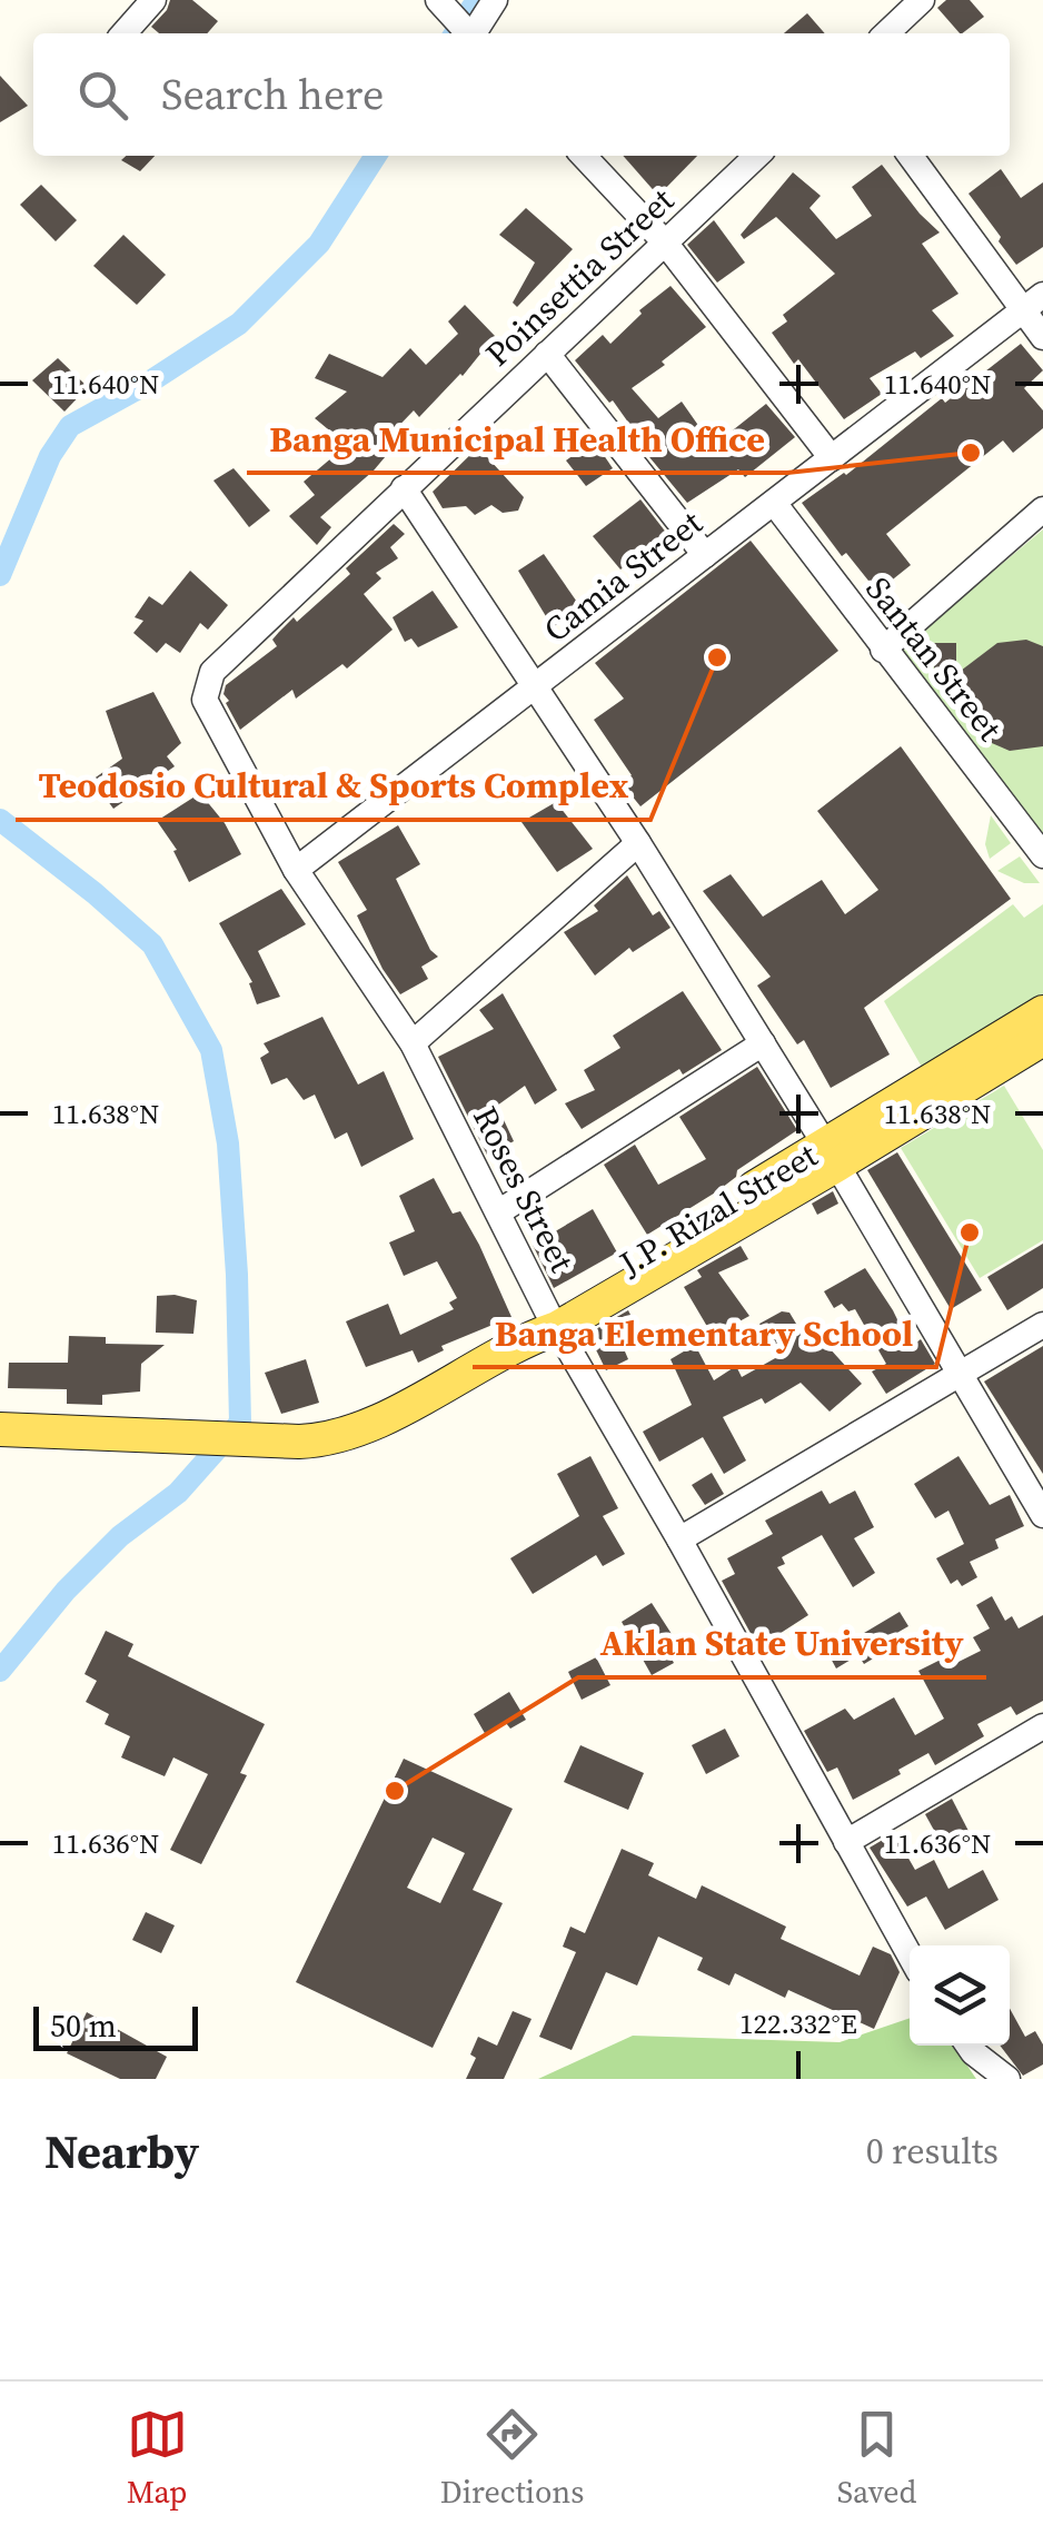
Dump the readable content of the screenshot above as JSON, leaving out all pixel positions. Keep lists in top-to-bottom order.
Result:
{
  "streets": {
    "main road": ["J.P. Rizal Street"],
    "street": [
      "Poinsettia Street",
      "Camia Street",
      "Santan Street",
      "Roses Street"
    ]
  },
  "crossings": [
    ["Poinsettia Street", "Roses Street"],
    ["Camia Street", "Santan Street"],
    ["Camia Street", "Roses Street"],
    ["Roses Street", "J.P. Rizal Street"]
  ],
  "places": [
    "Banga Municipal Health Office",
    "Teodosio Cultural & Sports Complex",
    "Banga Elementary School",
    "Aklan State University"
  ],
  "scale_bar": "50 m",
  "page": {
    "search": "Search here",
    "scale": "50 m",
    "heading": ["Nearby", "0 results"],
    "nav": ["Map", "Directions", "Saved"]
  },
  "coordinates": [
    "11.640°N",
    "11.638°N",
    "11.636°N",
    "122.332°E"
  ]
}
